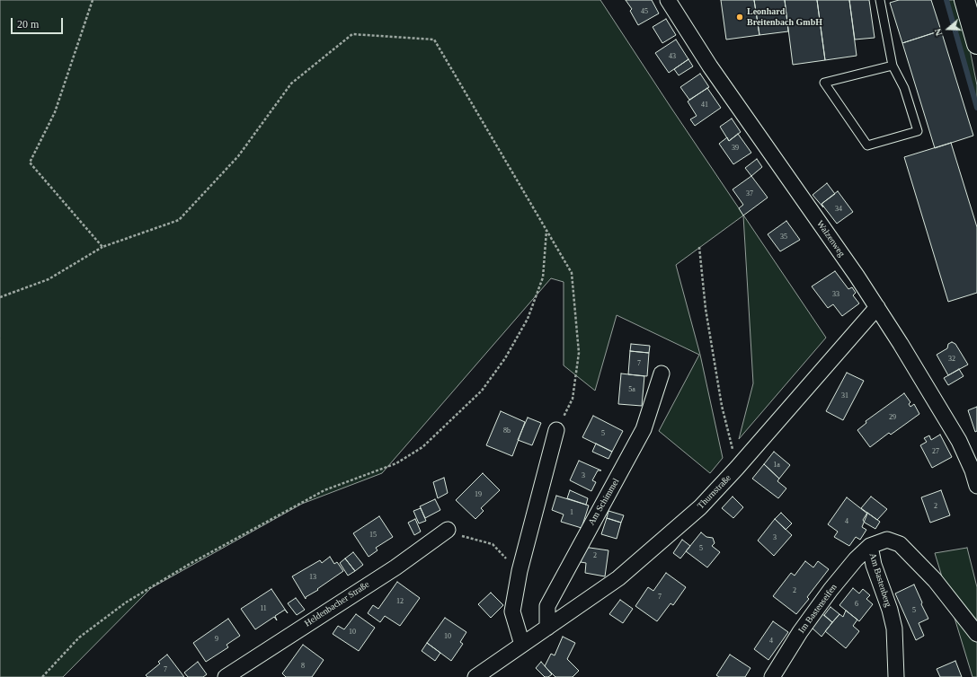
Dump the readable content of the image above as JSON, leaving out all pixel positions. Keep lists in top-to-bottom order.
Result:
{
  "streets": {
    "street": [
      "Walzenweg",
      "Thurnstraße",
      "Am Schimmel",
      "Am Bastenberg",
      "Heldenbacher Straße",
      "Im Bastenseifen"
    ]
  },
  "crossings": [
    ["Walzenweg", "Thurnstraße"],
    ["Thurnstraße", "Am Schimmel"],
    ["Am Bastenberg", "Im Bastenseifen"]
  ],
  "places": ["Leonhard Breitenbach GmbH"],
  "house_numbers": [
    "45",
    "43",
    "41",
    "39",
    "37",
    "34",
    "35",
    "33",
    "32",
    "7",
    "5a",
    "31",
    "29",
    "8b",
    "5",
    "27",
    "1a",
    "3",
    "19",
    "2",
    "1",
    "4",
    "15",
    "3",
    "5",
    "2",
    "13",
    "2",
    "7",
    "12",
    "6",
    "11",
    "5",
    "10",
    "10",
    "9",
    "4",
    "8",
    "7"
  ],
  "scale_bar": "20 m",
  "north": "left"
}
